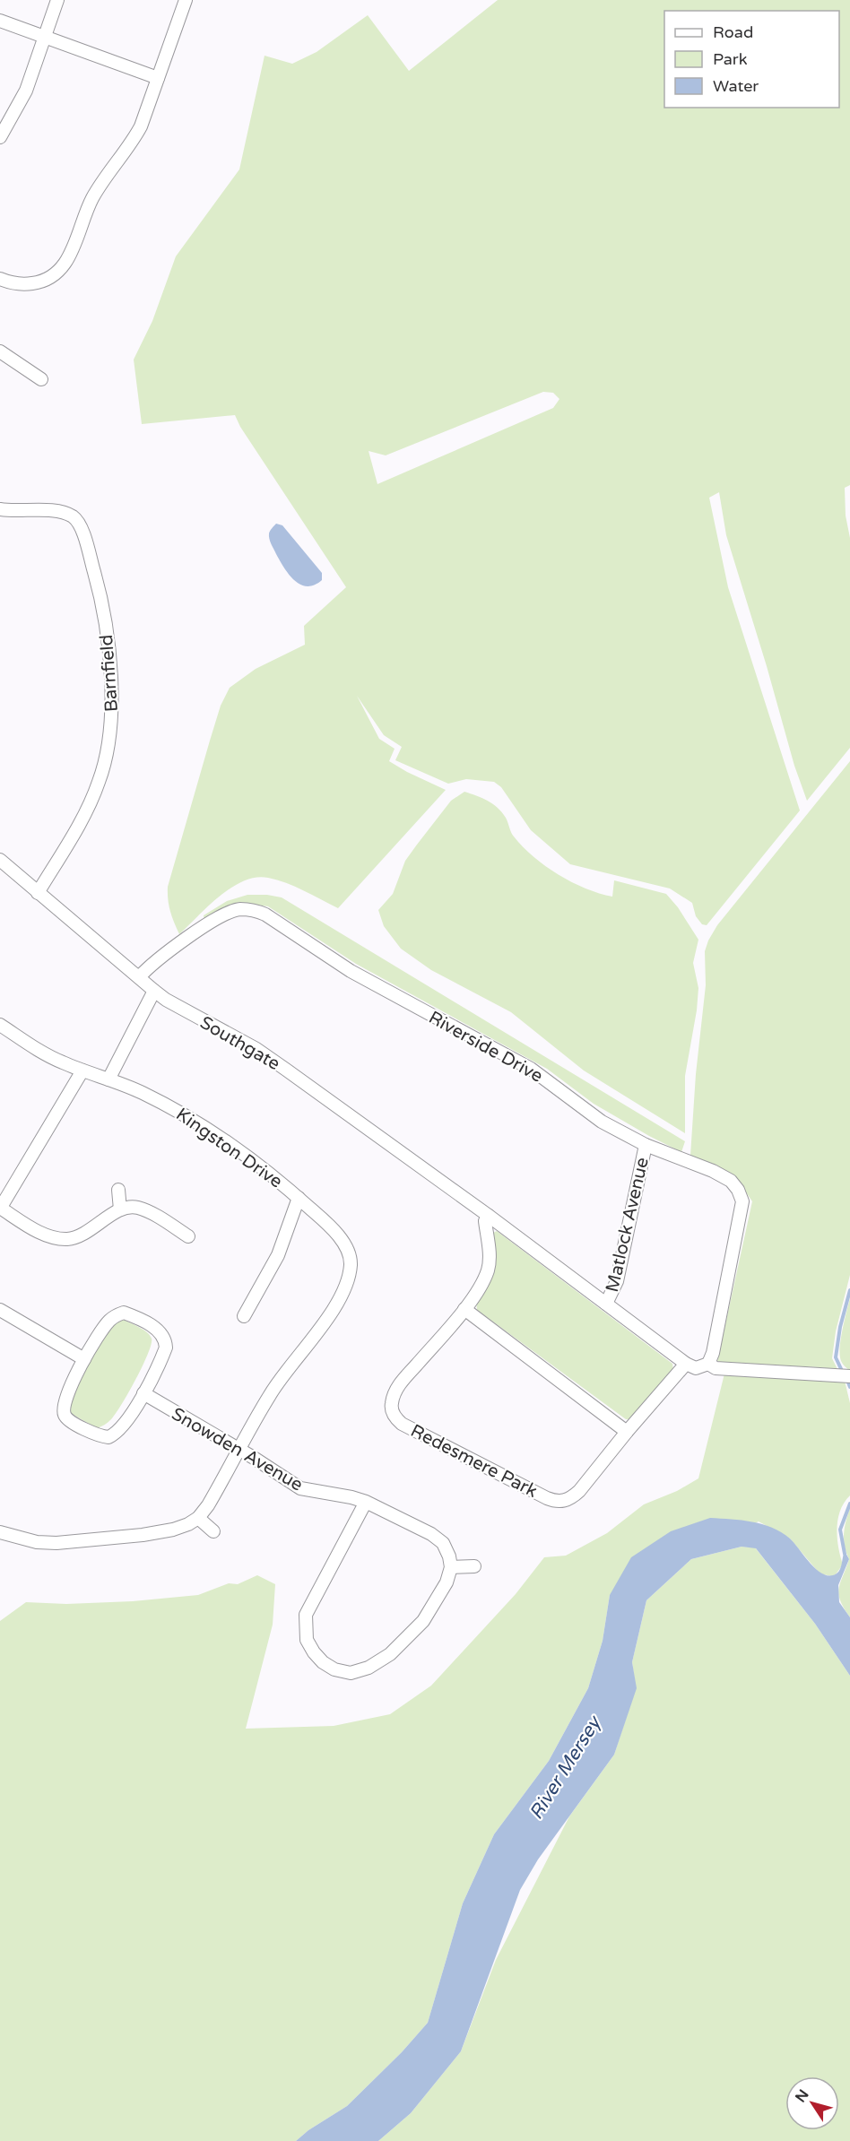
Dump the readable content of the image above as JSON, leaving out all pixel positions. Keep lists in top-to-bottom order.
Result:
{
  "streets": {
    "street": [
      "Barnfield",
      "Southgate",
      "Riverside Drive",
      "Kingston Drive",
      "Matlock Avenue",
      "Snowden Avenue",
      "Redesmere Park"
    ]
  },
  "crossings": [
    ["Barnfield", "Southgate"],
    ["Southgate", "Riverside Drive"],
    ["Southgate", "Redesmere Park"],
    ["Riverside Drive", "Matlock Avenue"],
    ["Kingston Drive", "Snowden Avenue"]
  ],
  "water": ["River Mersey"],
  "legend": ["Road", "Park", "Water"],
  "north": "top left"
}
